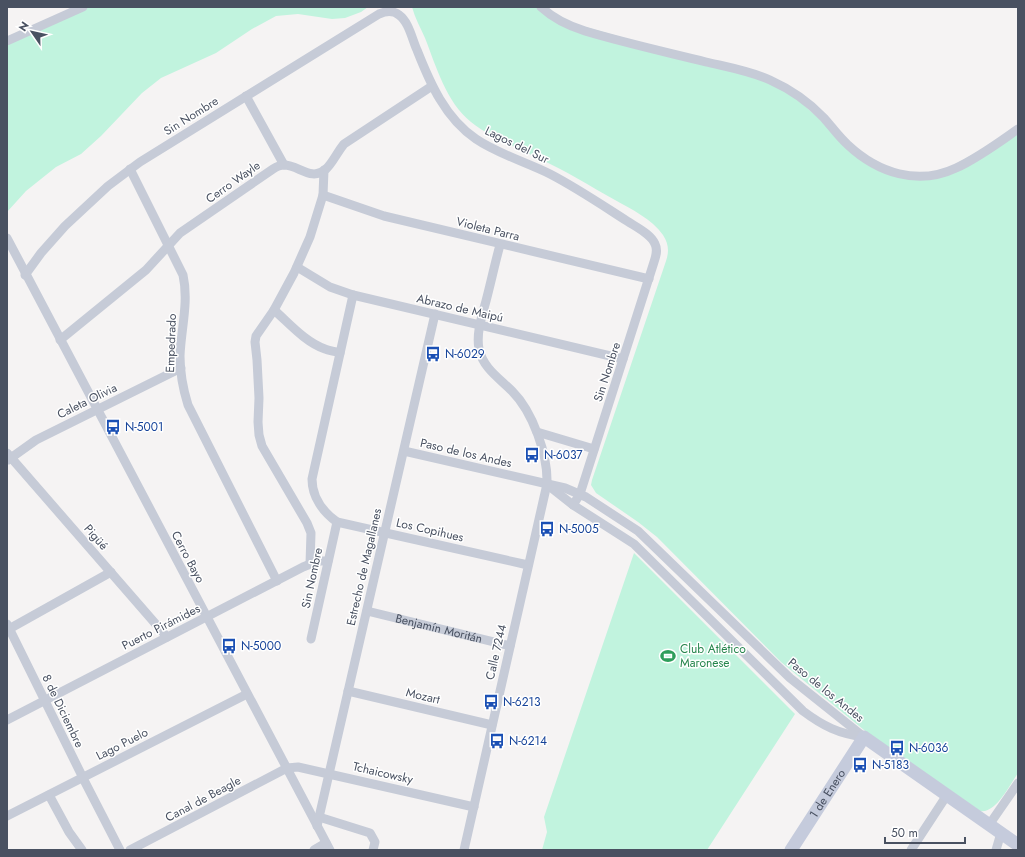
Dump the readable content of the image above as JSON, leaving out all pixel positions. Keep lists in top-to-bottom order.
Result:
{
  "streets": {
    "street": [
      "Sin Nombre",
      "Lagos del Sur",
      "Cerro Wayle",
      "Violeta Parra",
      "Abrazo de Maipú",
      "Empedrado",
      "Caleta Olivia",
      "Paso de los Andes",
      "Los Copihues",
      "Pigüé",
      "Cerro Bayo",
      "Estrecho de Magallanes",
      "Puerto Pirámides",
      "Benjamín Moritán",
      "Calle 7244",
      "Mozart",
      "8 de Diciembre",
      "Lago Puelo",
      "Tchaicowsky",
      "1 de Enero",
      "Canal de Beagle"
    ]
  },
  "crossings": [
    ["Sin Nombre", "Lagos del Sur"],
    ["Sin Nombre", "Violeta Parra"],
    ["Sin Nombre", "Abrazo de Maipú"],
    ["Sin Nombre", "Empedrado"],
    ["Sin Nombre", "Paso de los Andes"],
    ["Sin Nombre", "Los Copihues"],
    ["Sin Nombre", "Cerro Bayo"],
    ["Sin Nombre", "Puerto Pirámides"],
    ["Cerro Wayle", "Empedrado"],
    ["Cerro Wayle", "Cerro Bayo"],
    ["Abrazo de Maipú", "Estrecho de Magallanes"],
    ["Empedrado", "Caleta Olivia"],
    ["Empedrado", "Puerto Pirámides"],
    ["Caleta Olivia", "Pigüé"],
    ["Caleta Olivia", "Cerro Bayo"],
    ["Paso de los Andes", "Estrecho de Magallanes"],
    ["Paso de los Andes", "Calle 7244"],
    ["Paso de los Andes", "1 de Enero"],
    ["Los Copihues", "Estrecho de Magallanes"],
    ["Los Copihues", "Calle 7244"],
    ["Pigüé", "Puerto Pirámides"],
    ["Cerro Bayo", "Estrecho de Magallanes"],
    ["Cerro Bayo", "Puerto Pirámides"],
    ["Cerro Bayo", "Lago Puelo"],
    ["Cerro Bayo", "Tchaicowsky"],
    ["Cerro Bayo", "Canal de Beagle"],
    ["Estrecho de Magallanes", "Benjamín Moritán"],
    ["Estrecho de Magallanes", "Mozart"],
    ["Estrecho de Magallanes", "Tchaicowsky"],
    ["Puerto Pirámides", "8 de Diciembre"],
    ["Benjamín Moritán", "Calle 7244"],
    ["Calle 7244", "Mozart"],
    ["Calle 7244", "Tchaicowsky"],
    ["8 de Diciembre", "Lago Puelo"],
    ["Tchaicowsky", "Canal de Beagle"]
  ],
  "places": {
    "bus stop": [
      "N-6029",
      "N-5001",
      "N-6037",
      "N-5005",
      "N-5000",
      "N-6213",
      "N-6214",
      "N-6036",
      "N-5183"
    ],
    "sports": ["Club Atlético Maronese"]
  },
  "scale_bar": "50 m",
  "north": "top left"
}
